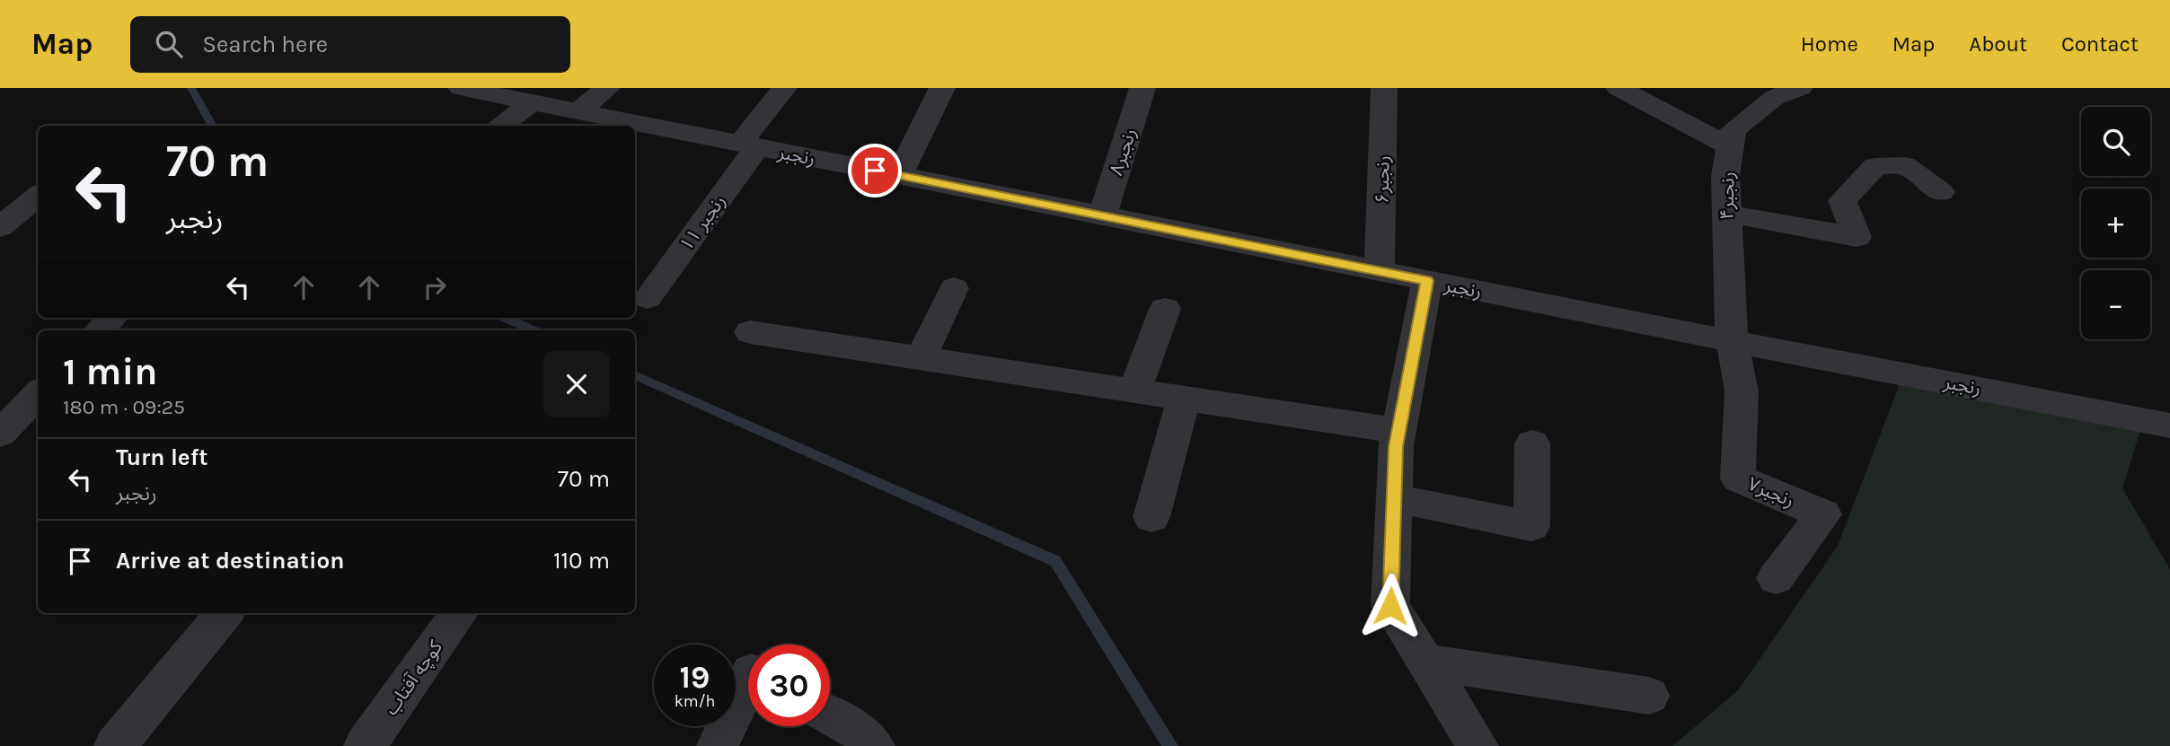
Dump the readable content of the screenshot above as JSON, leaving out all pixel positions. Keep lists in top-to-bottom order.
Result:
{
  "streets": {
    "street": [
      "رنجبر۸",
      "رنجبر",
      "رنجبر۶",
      "رنجبر۴",
      "رنجبر ۱۱",
      "رنجبر۷",
      "کوچه آفتاب"
    ]
  },
  "crossings": [
    ["رنجبر۸", "رنجبر"],
    ["رنجبر", "رنجبر۶"],
    ["رنجبر", "رنجبر۴"],
    ["رنجبر", "رنجبر ۱۱"],
    ["رنجبر", "رنجبر۷"],
    ["رنجبر۴", "رنجبر۷"]
  ],
  "page": {
    "header": "Map",
    "search": "Search here",
    "nav": [
      "Home",
      "Map",
      "About",
      "Contact"
    ],
    "map_buttons": ["+", "−"],
    "turn": ["70 m", "رنجبر"],
    "heading": ["1 min", "180 m · 09:25"],
    "list": [
      {
        "name": "Turn left",
        "note": "رنجبر",
        "value": "70 m"
      },
      {
        "name": "Arrive at destination",
        "value": "110 m"
      }
    ],
    "speed": "19 km/h",
    "limit": "30"
  }
}
